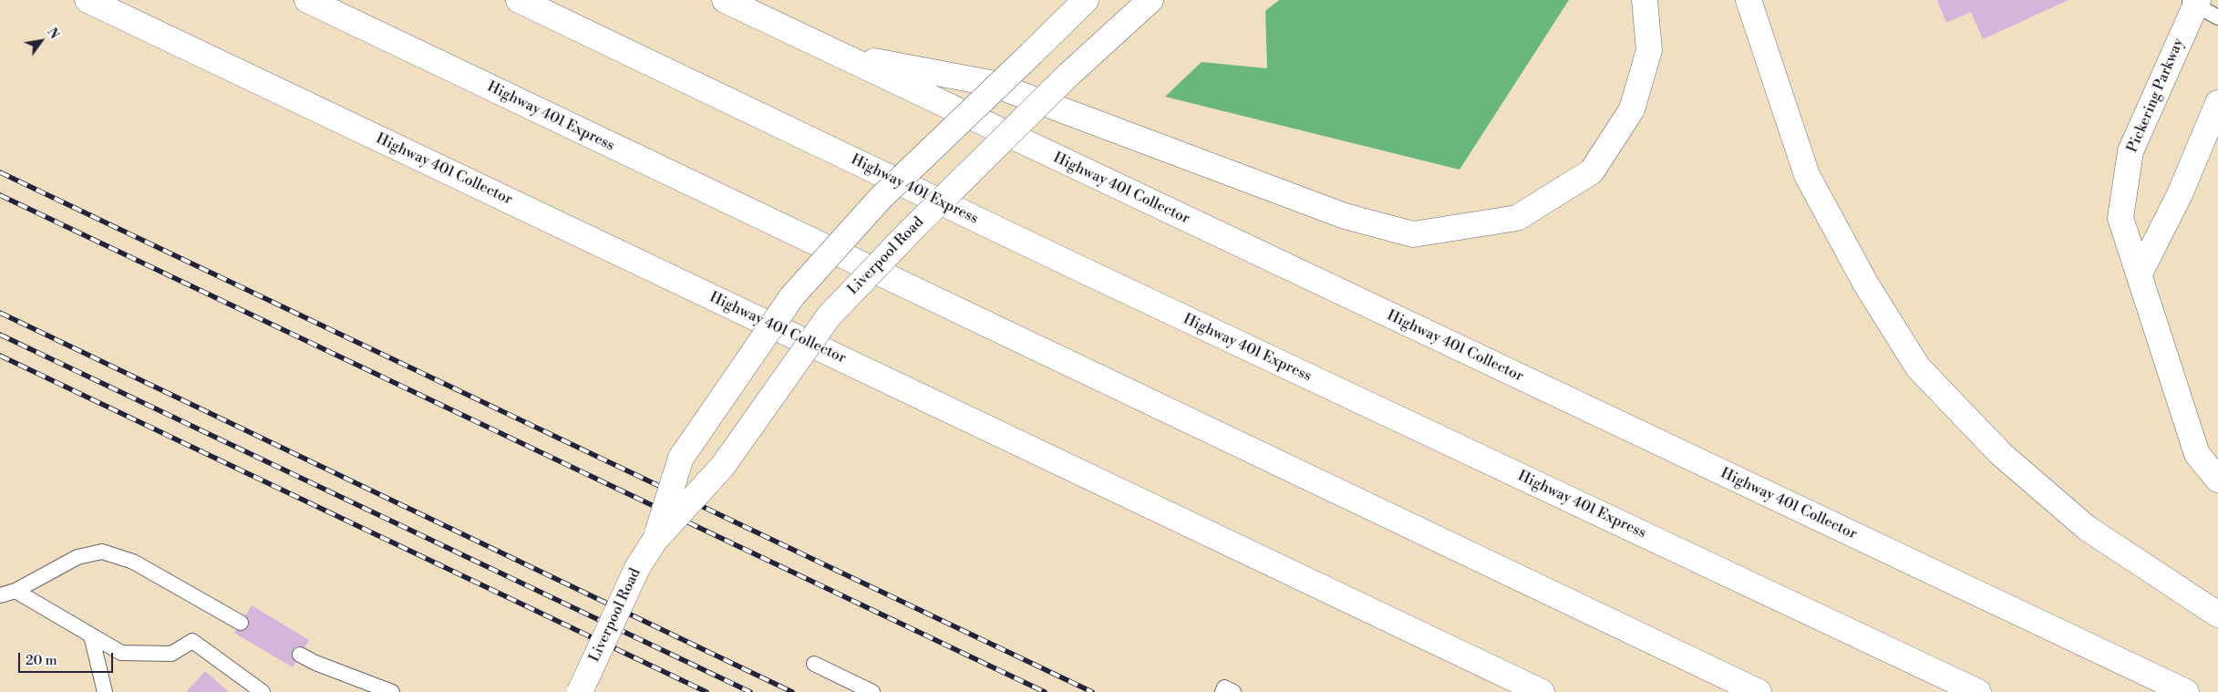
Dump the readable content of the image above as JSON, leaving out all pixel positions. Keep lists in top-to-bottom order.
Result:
{
  "streets": {
    "main road": [
      "Pickering Parkway",
      "Highway 401 Express",
      "Highway 401 Collector",
      "Liverpool Road"
    ]
  },
  "scale_bar": "20 m",
  "north": "top right"
}
